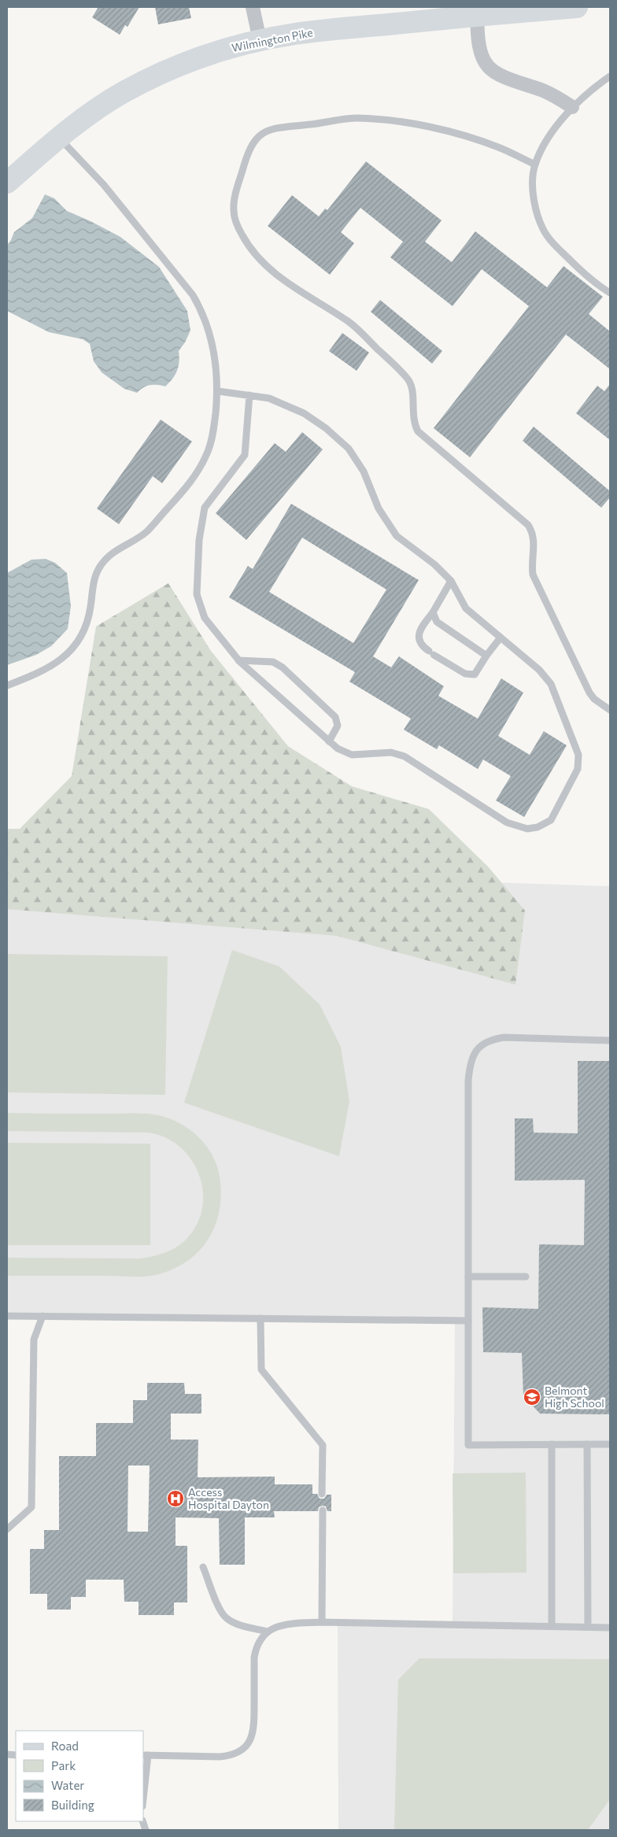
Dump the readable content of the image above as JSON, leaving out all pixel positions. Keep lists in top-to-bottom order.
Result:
{
  "streets": {
    "main road": ["Wilmington Pike"]
  },
  "places": {
    "school or university": ["Belmont High School"],
    "hospital": ["Access Hospital Dayton"]
  },
  "legend": [
    "Road",
    "Park",
    "Water",
    "Building"
  ]
}
